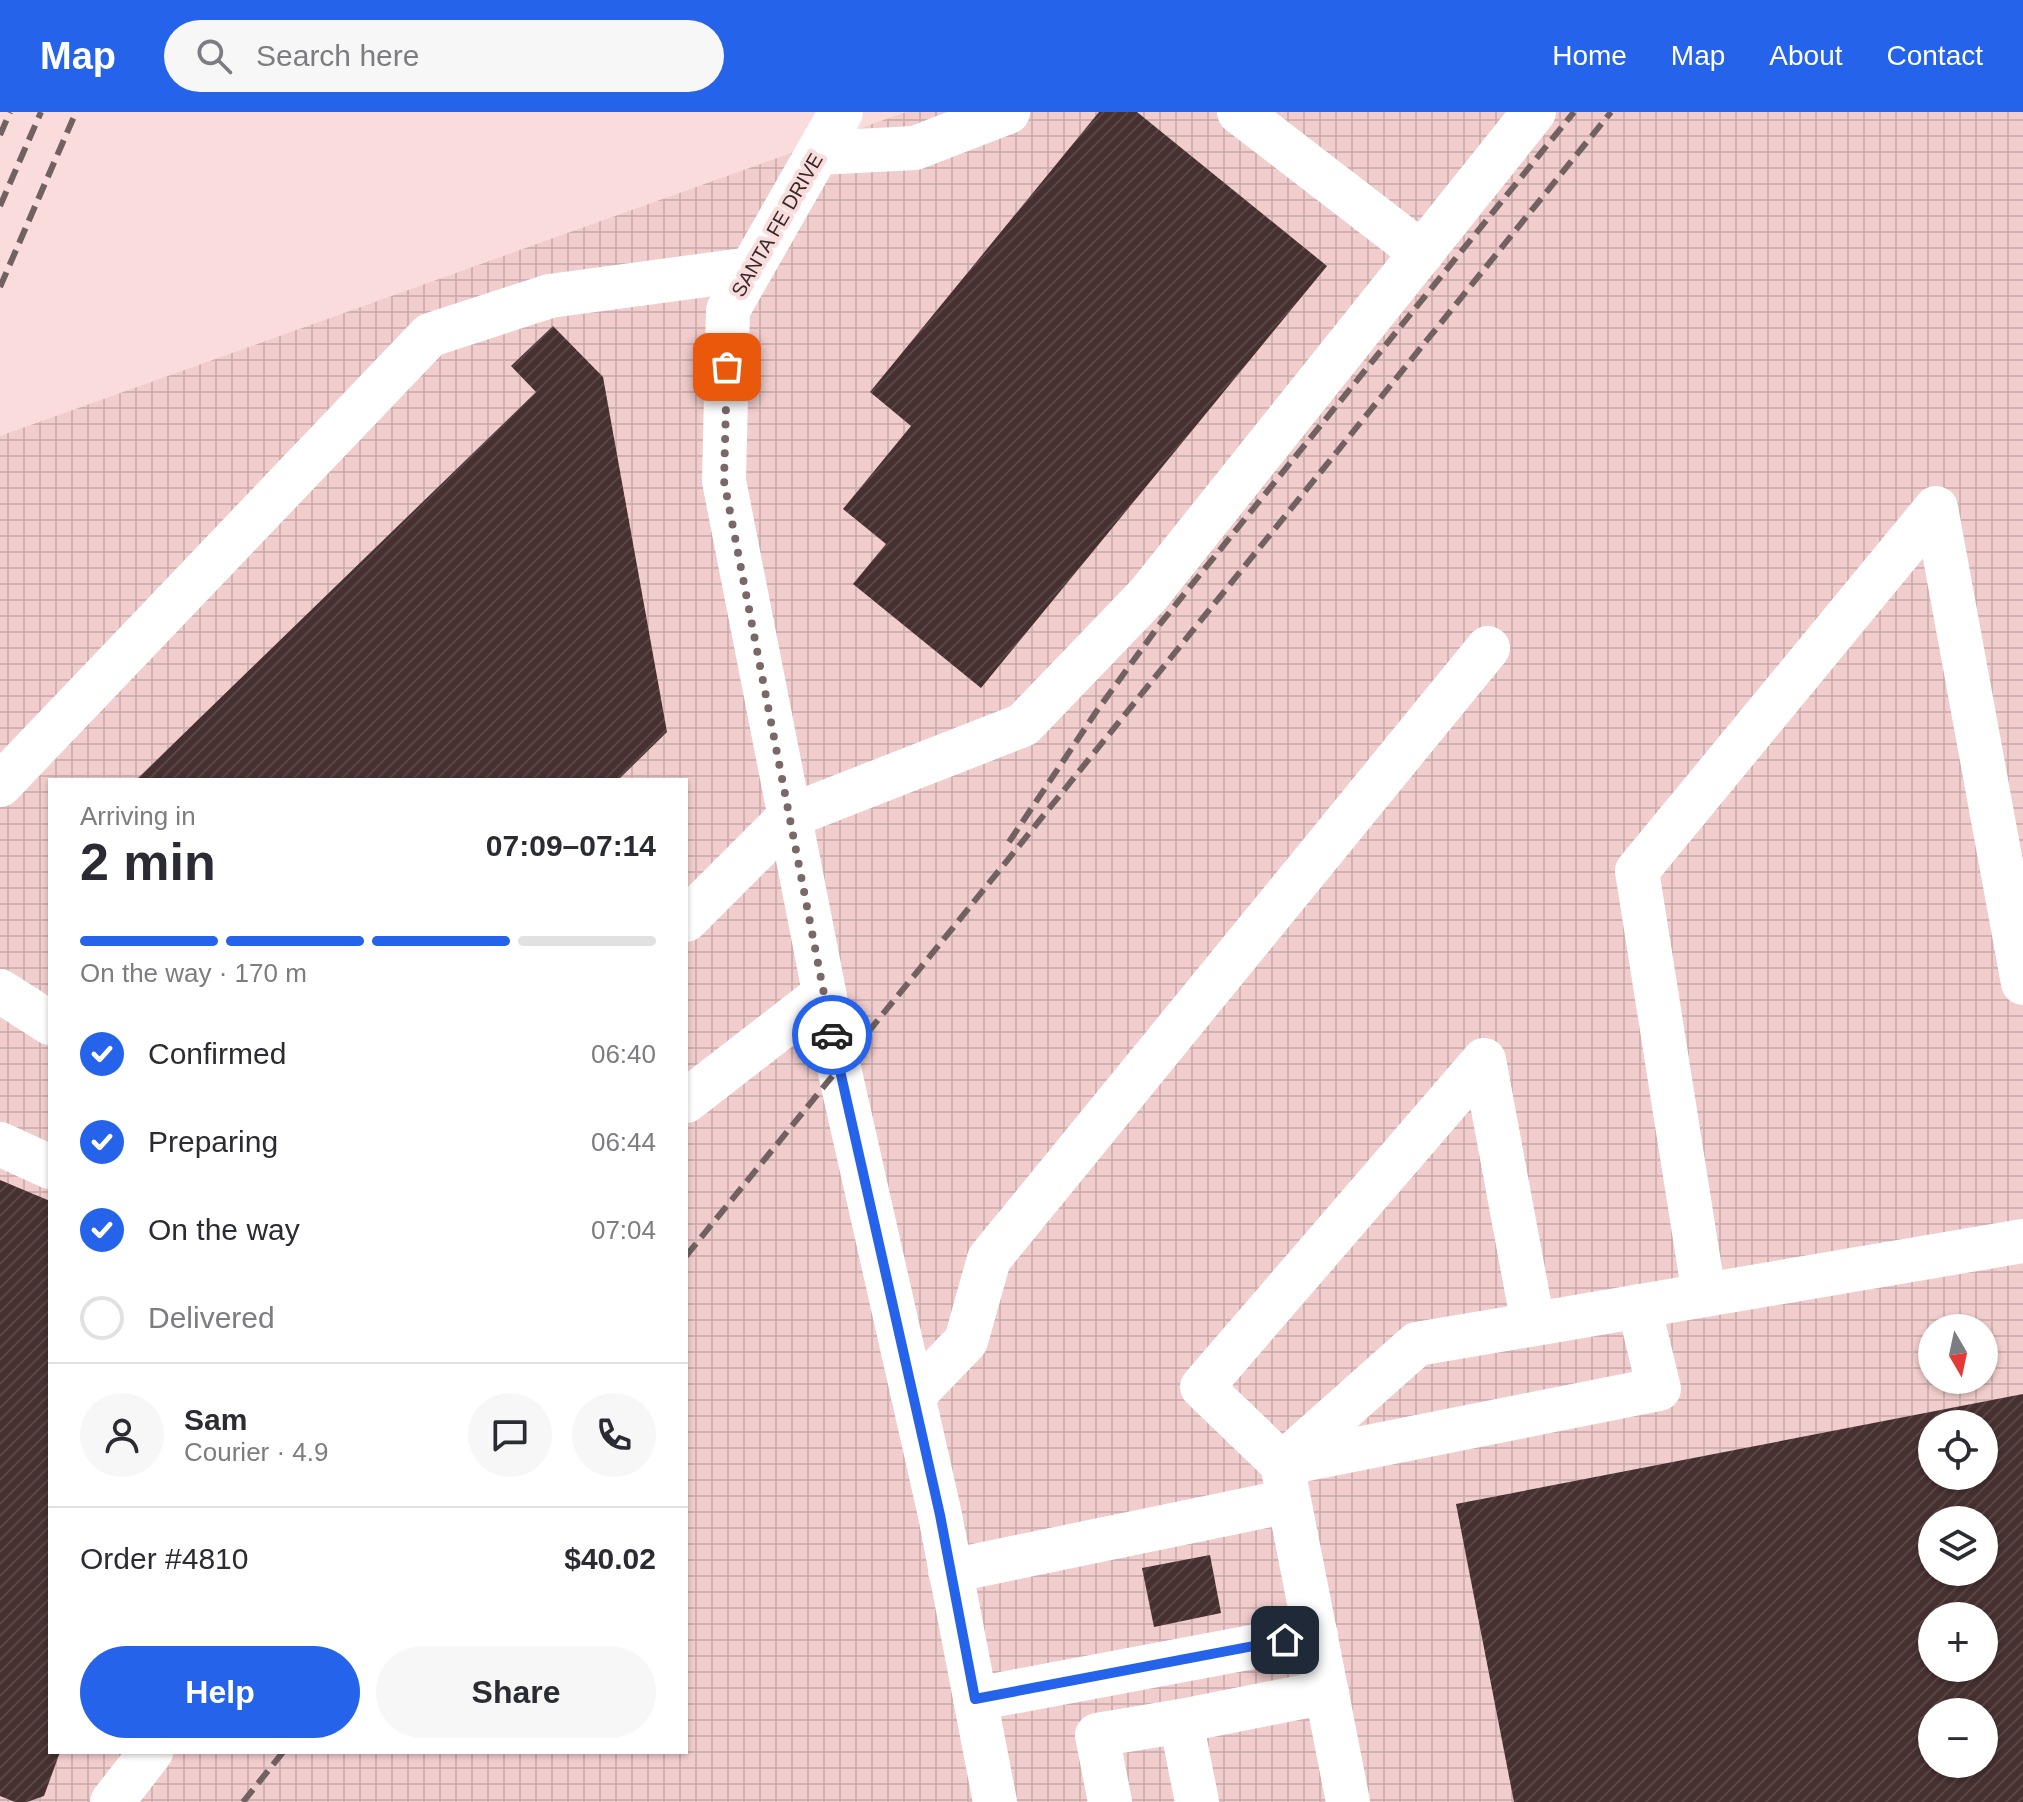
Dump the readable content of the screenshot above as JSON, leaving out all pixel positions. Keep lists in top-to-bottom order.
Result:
{
  "streets": {
    "street": ["SANTA FE DRIVE"]
  },
  "north": "bottom",
  "page": {
    "header": "Map",
    "search": "Search here",
    "nav": [
      "Home",
      "Map",
      "About",
      "Contact"
    ],
    "heading": ["2 min", "Arriving in", "07:09–07:14"],
    "panel": [
      "Sam",
      "Courier · 4.9",
      "Order #4810",
      "$40.02"
    ],
    "bar": "On the way · 170 m",
    "list": [
      ["Confirmed", "06:40"],
      ["Preparing", "06:44"],
      ["On the way", "07:04"],
      "Delivered"
    ],
    "map_buttons": ["+", "−"],
    "buttons": ["Help", "Share"]
  }
}
